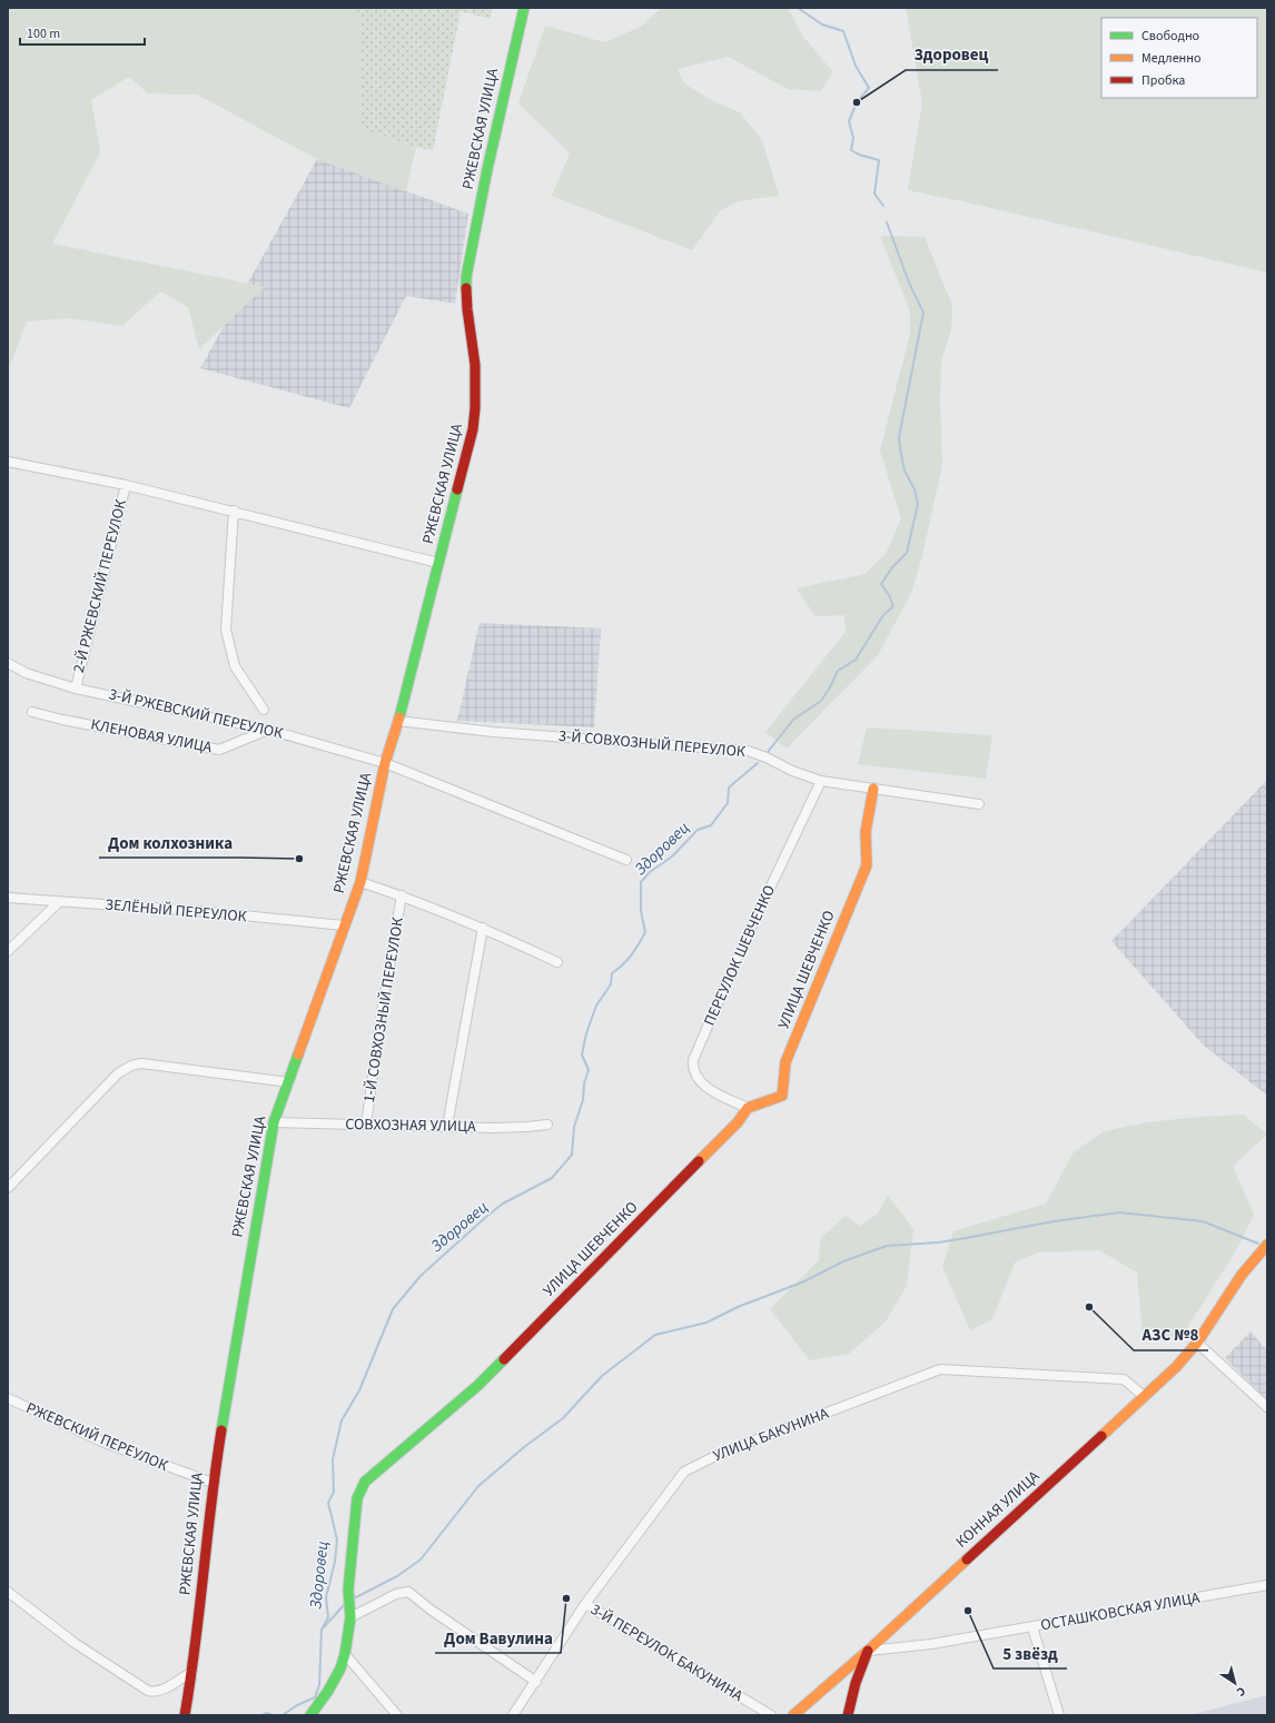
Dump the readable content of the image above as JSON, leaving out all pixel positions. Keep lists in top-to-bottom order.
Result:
{
  "streets": {
    "main road": ["РЖЕВСКАЯ УЛИЦА", "УЛИЦА ШЕВЧЕНКО", "КОННАЯ УЛИЦА"],
    "street": [
      "2-Й РЖЕВСКИЙ ПЕРЕУЛОК",
      "3-Й РЖЕВСКИЙ ПЕРЕУЛОК",
      "КЛЕНОВАЯ УЛИЦА",
      "3-Й СОВХОЗНЫЙ ПЕРЕУЛОК",
      "ЗЕЛЁНЫЙ ПЕРЕУЛОК",
      "ПЕРЕУЛОК ШЕВЧЕНКО",
      "1-Й СОВХОЗНЫЙ ПЕРЕУЛОК",
      "СОВХОЗНАЯ УЛИЦА",
      "УЛИЦА БАКУНИНА",
      "РЖЕВСКИЙ ПЕРЕУЛОК",
      "ОСТАШКОВСКАЯ УЛИЦА",
      "3-Й ПЕРЕУЛОК БАКУНИНА"
    ]
  },
  "crossings": [
    ["РЖЕВСКАЯ УЛИЦА", "2-Й РЖЕВСКИЙ ПЕРЕУЛОК"],
    ["РЖЕВСКАЯ УЛИЦА", "3-Й РЖЕВСКИЙ ПЕРЕУЛОК"],
    ["РЖЕВСКАЯ УЛИЦА", "3-Й СОВХОЗНЫЙ ПЕРЕУЛОК"],
    ["РЖЕВСКАЯ УЛИЦА", "ЗЕЛЁНЫЙ ПЕРЕУЛОК"],
    ["РЖЕВСКАЯ УЛИЦА", "СОВХОЗНАЯ УЛИЦА"],
    ["РЖЕВСКАЯ УЛИЦА", "РЖЕВСКИЙ ПЕРЕУЛОК"],
    ["2-Й РЖЕВСКИЙ ПЕРЕУЛОК", "3-Й РЖЕВСКИЙ ПЕРЕУЛОК"],
    ["3-Й РЖЕВСКИЙ ПЕРЕУЛОК", "КЛЕНОВАЯ УЛИЦА"],
    ["3-Й СОВХОЗНЫЙ ПЕРЕУЛОК", "ПЕРЕУЛОК ШЕВЧЕНКО"],
    ["3-Й СОВХОЗНЫЙ ПЕРЕУЛОК", "УЛИЦА ШЕВЧЕНКО"],
    ["ПЕРЕУЛОК ШЕВЧЕНКО", "УЛИЦА ШЕВЧЕНКО"],
    ["1-Й СОВХОЗНЫЙ ПЕРЕУЛОК", "СОВХОЗНАЯ УЛИЦА"],
    ["УЛИЦА БАКУНИНА", "КОННАЯ УЛИЦА"],
    ["УЛИЦА БАКУНИНА", "3-Й ПЕРЕУЛОК БАКУНИНА"],
    ["КОННАЯ УЛИЦА", "ОСТАШКОВСКАЯ УЛИЦА"]
  ],
  "water": ["Здоровец"],
  "places": [
    "Здоровец",
    "Дом колхозника",
    "АЗС №8",
    "Дом Вавулина",
    "5 звёзд"
  ],
  "legend": ["Свободно", "Медленно", "Пробка"],
  "scale_bar": "100 m",
  "north": "bottom right"
}
